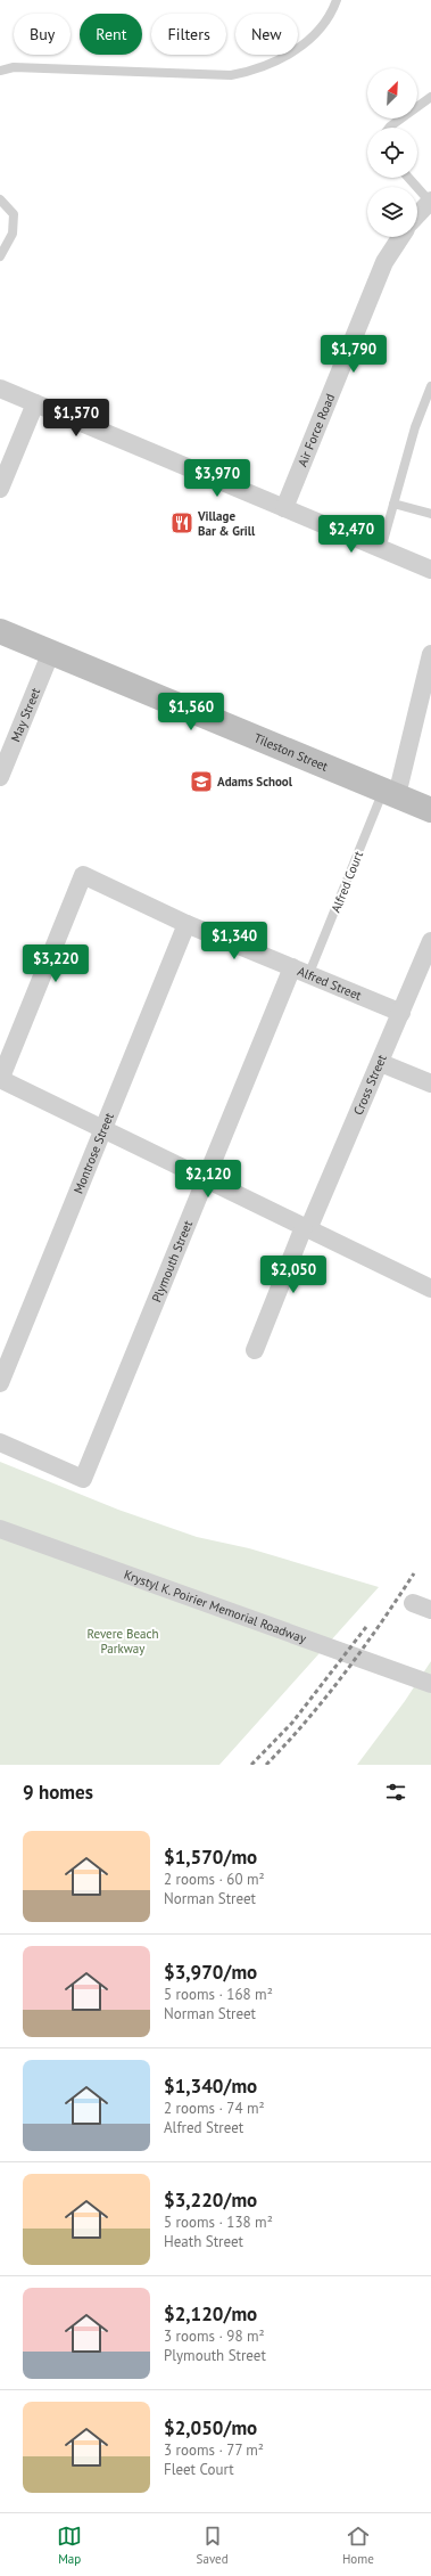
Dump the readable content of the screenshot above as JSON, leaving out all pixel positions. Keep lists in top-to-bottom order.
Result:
{
  "streets": {
    "main road": ["Tileston Street"],
    "street": [
      "Air Force Road",
      "May Street",
      "Alfred Street",
      "Cross Street",
      "Montrose Street",
      "Plymouth Street",
      "Krystyl K. Poirier Memorial Roadway"
    ],
    "lane": ["Alfred Court"]
  },
  "crossings": [
    ["May Street", "Tileston Street"],
    ["Tileston Street", "Alfred Court"],
    ["Alfred Court", "Alfred Street"],
    ["Alfred Court", "Plymouth Street"],
    ["Alfred Street", "Cross Street"],
    ["Alfred Street", "Montrose Street"],
    ["Alfred Street", "Plymouth Street"]
  ],
  "parks": ["Revere Beach Parkway"],
  "places": {
    "restaurant": ["Village Bar & Grill"],
    "school or university": ["Adams School"]
  },
  "north": "top right",
  "page": {
    "chip": [
      "Buy",
      "Rent",
      "Filters",
      "New"
    ],
    "price": [
      "$1,790",
      "$1,570",
      "$3,970",
      "$2,470",
      "$1,560",
      "$1,340",
      "$3,220",
      "$2,120",
      "$2,050"
    ],
    "heading": "9 homes",
    "list": [
      {
        "name": "$1,570/mo",
        "note": "2 rooms · 60 m² · Norman Street"
      },
      {
        "name": "$3,970/mo",
        "note": "5 rooms · 168 m² · Norman Street"
      },
      {
        "name": "$1,340/mo",
        "note": "2 rooms · 74 m² · Alfred Street"
      },
      {
        "name": "$3,220/mo",
        "note": "5 rooms · 138 m² · Heath Street"
      },
      {
        "name": "$2,120/mo",
        "note": "3 rooms · 98 m² · Plymouth Street"
      },
      {
        "name": "$2,050/mo",
        "note": "3 rooms · 77 m² · Fleet Court"
      }
    ],
    "tabs": ["Map", "Saved", "Home"]
  }
}
